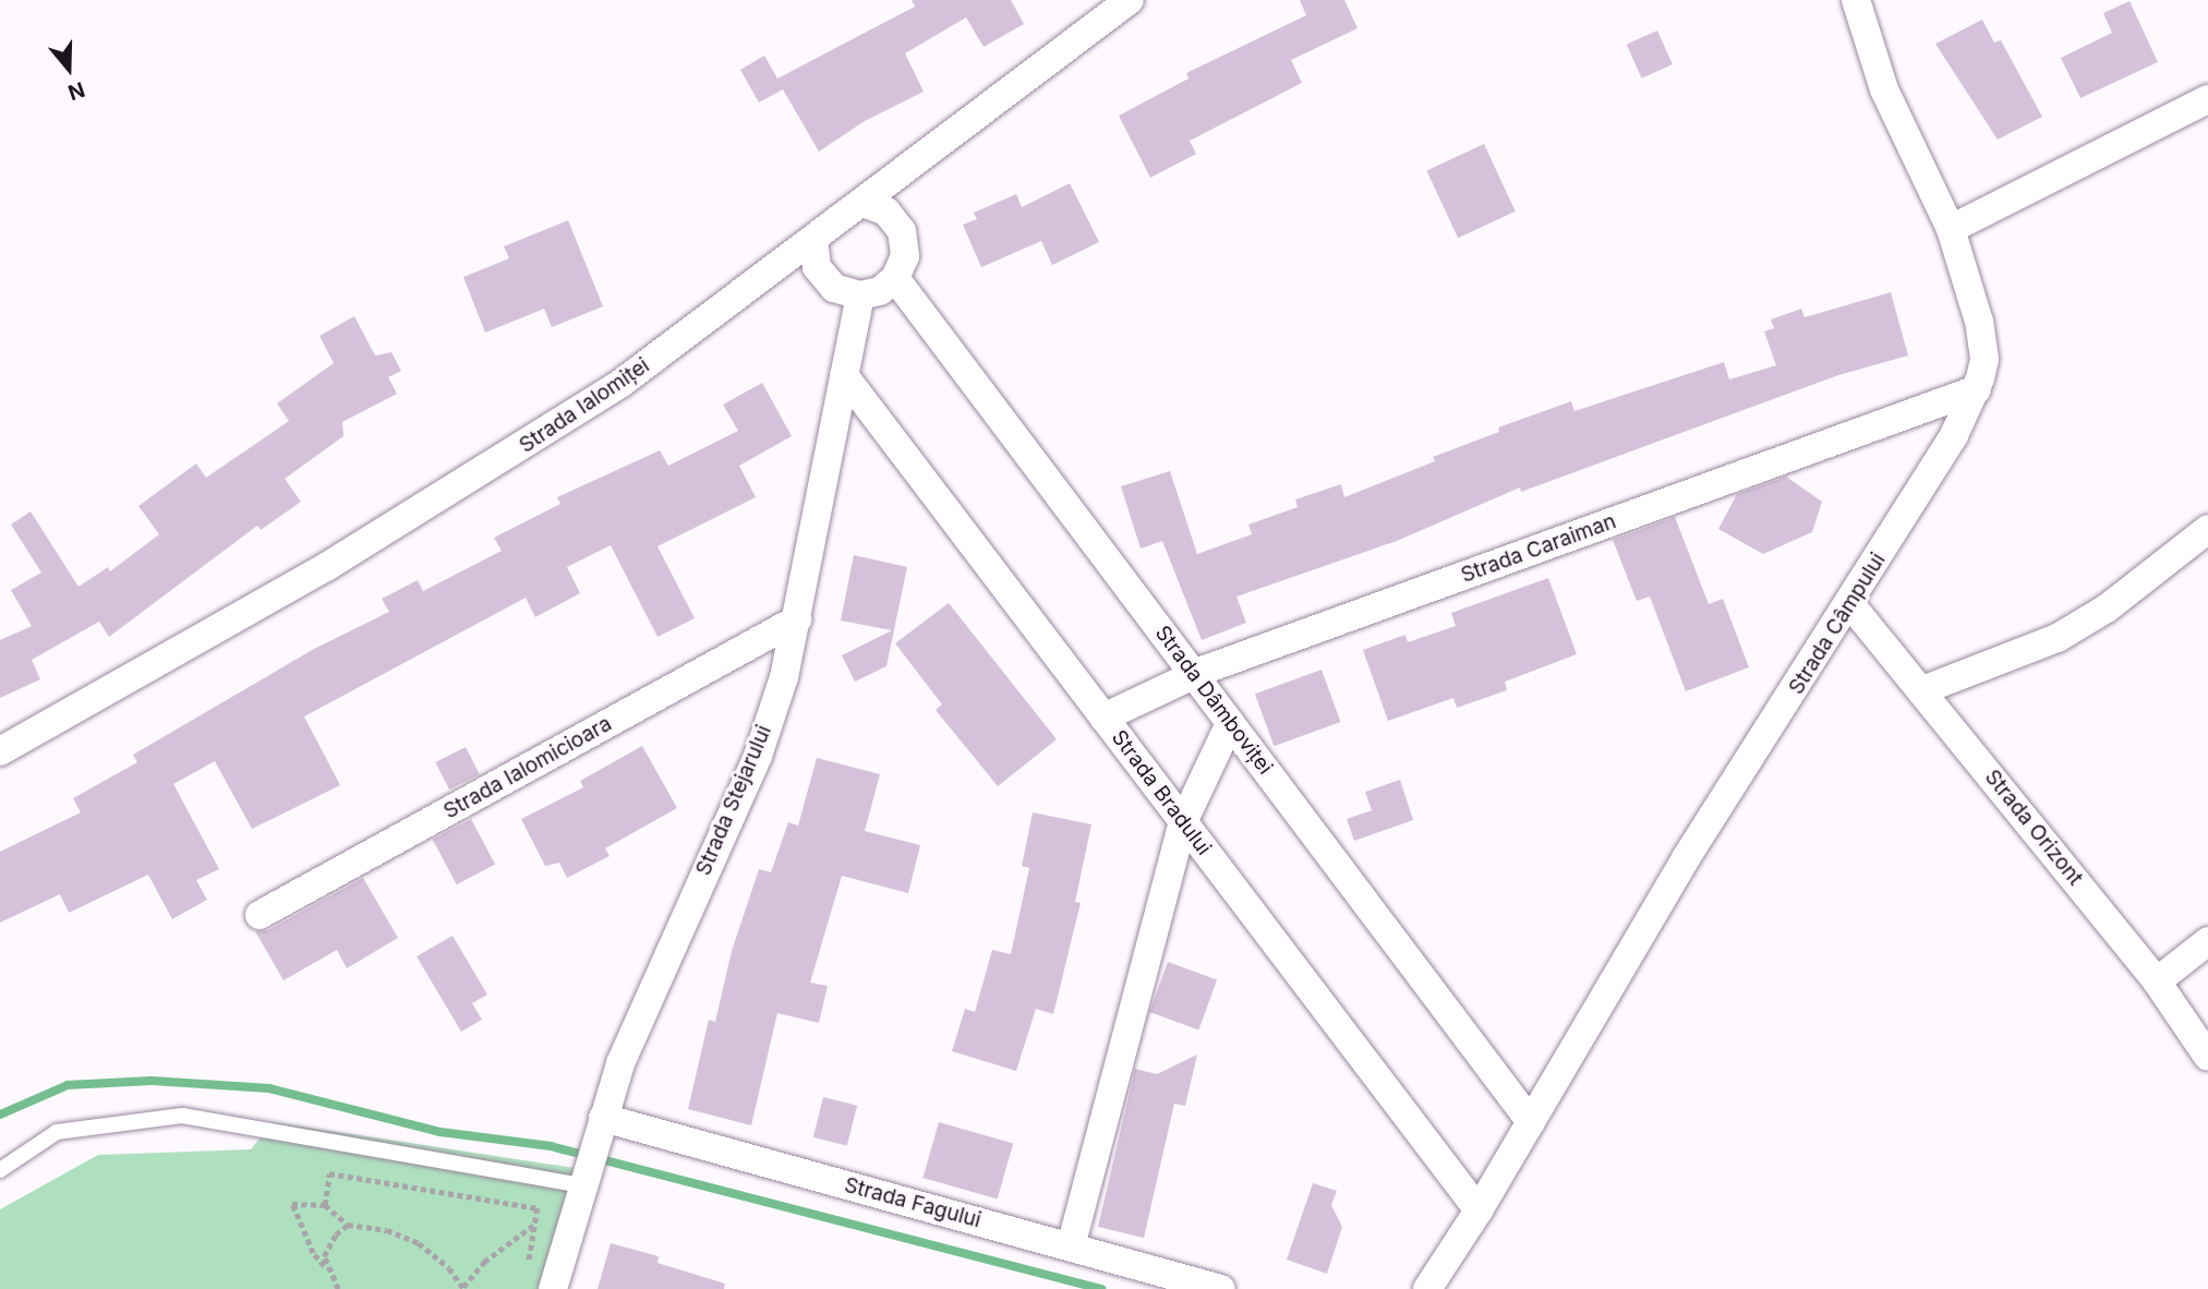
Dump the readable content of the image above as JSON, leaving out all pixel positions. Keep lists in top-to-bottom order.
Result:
{
  "streets": {
    "street": [
      "Strada Ialomiței",
      "Strada Caraiman",
      "Strada Câmpului",
      "Strada Dâmboviței",
      "Strada Ialomicioara",
      "Strada Bradului",
      "Strada Stejarului",
      "Strada Orizont",
      "Strada Fagului"
    ]
  },
  "crossings": [
    ["Strada Ialomiței", "Strada Dâmboviței"],
    ["Strada Ialomiței", "Strada Stejarului"],
    ["Strada Caraiman", "Strada Câmpului"],
    ["Strada Caraiman", "Strada Dâmboviței"],
    ["Strada Caraiman", "Strada Bradului"],
    ["Strada Câmpului", "Strada Dâmboviței"],
    ["Strada Câmpului", "Strada Bradului"],
    ["Strada Câmpului", "Strada Orizont"],
    ["Strada Dâmboviței", "Strada Stejarului"],
    ["Strada Ialomicioara", "Strada Stejarului"],
    ["Strada Bradului", "Strada Stejarului"],
    ["Strada Stejarului", "Strada Fagului"]
  ],
  "north": "bottom"
}
